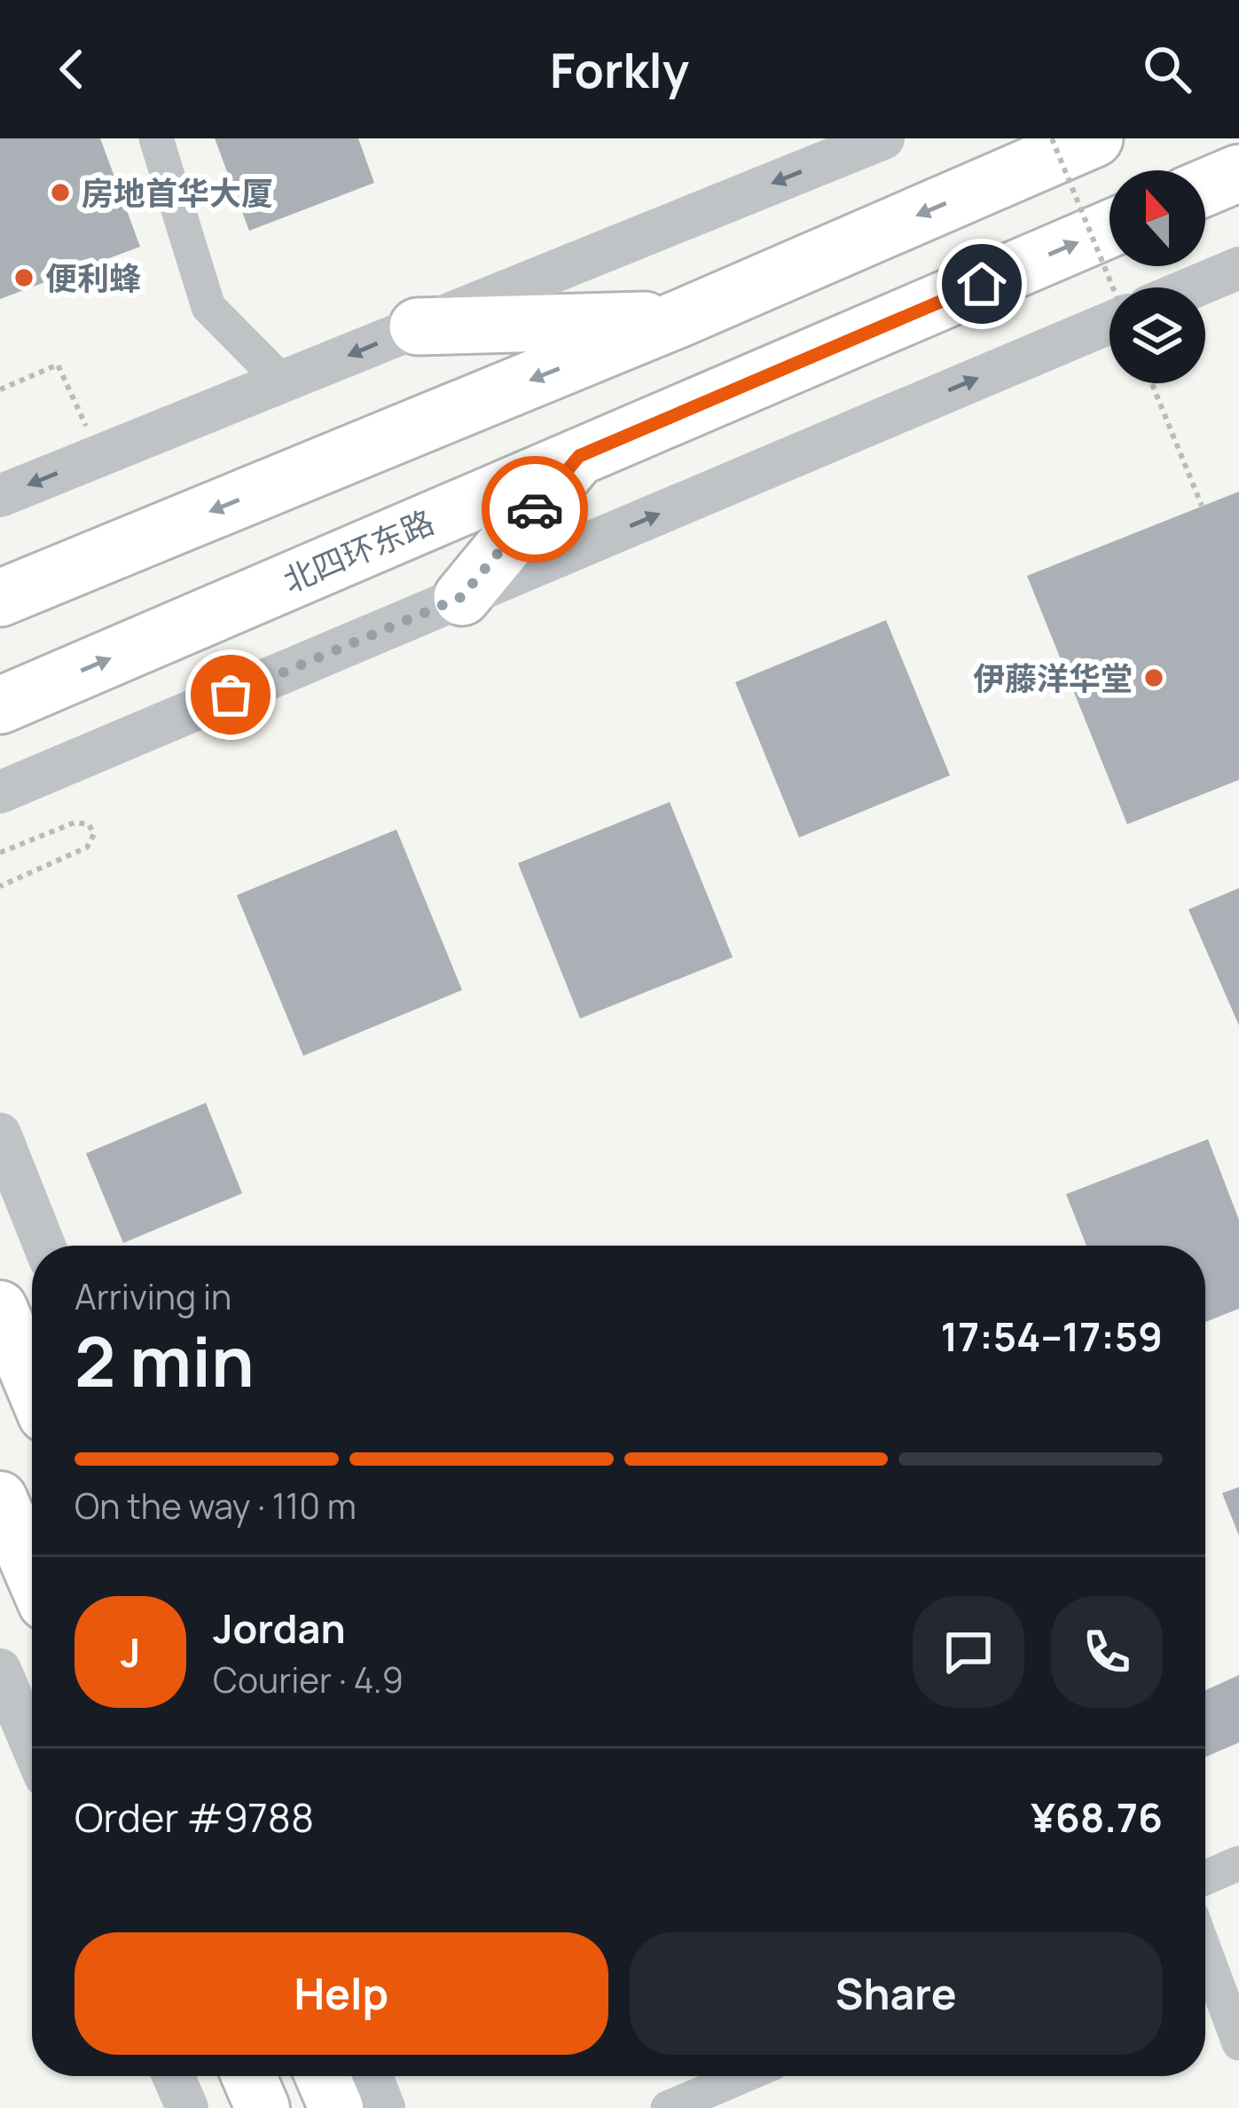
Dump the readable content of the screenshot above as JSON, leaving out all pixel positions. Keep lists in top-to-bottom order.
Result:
{
  "streets": {
    "highway": ["北四环东路"]
  },
  "places": ["房地首华大厦", "便利蜂", "伊藤洋华堂"],
  "north": "top",
  "page": {
    "header": "Forkly",
    "heading": ["2 min", "Arriving in", "17:54–17:59"],
    "panel": [
      "Jordan",
      "Courier · 4.9",
      "Order #9788",
      "¥68.76"
    ],
    "bar": "On the way · 110 m",
    "round": "J",
    "buttons": ["Help", "Share"]
  }
}
